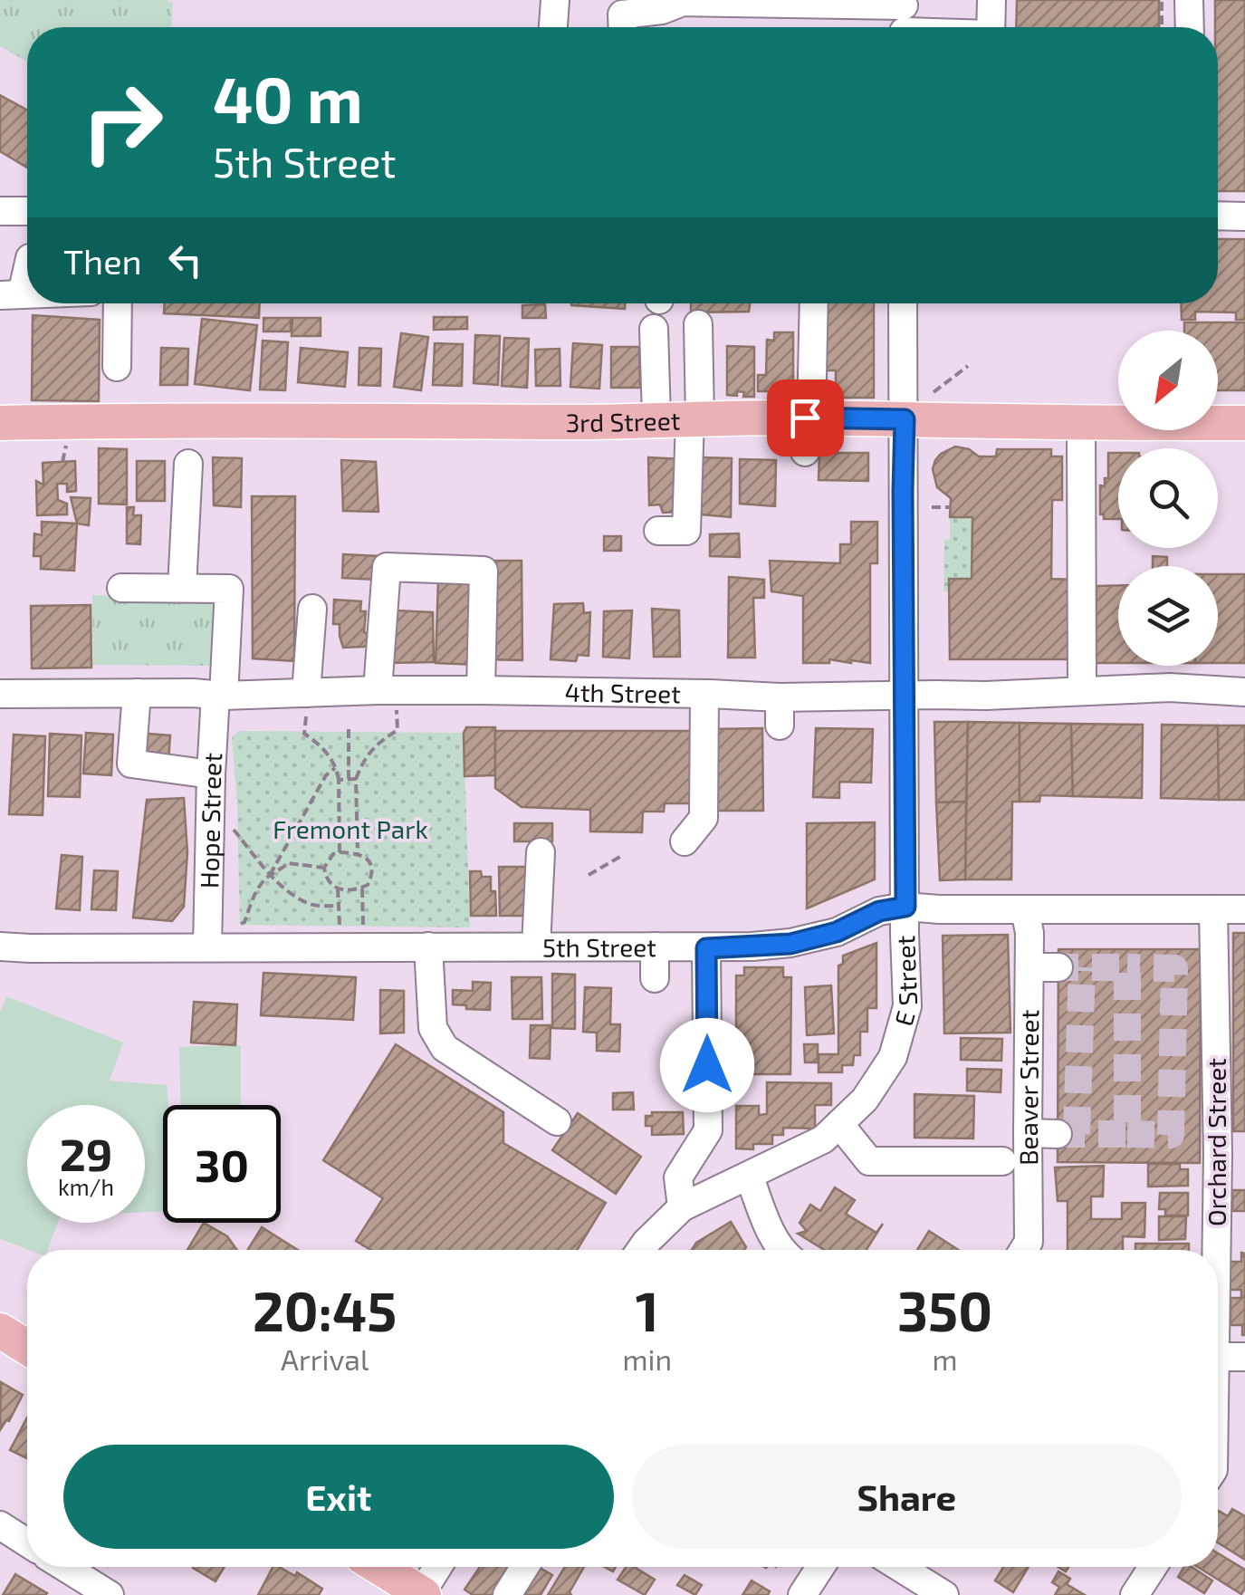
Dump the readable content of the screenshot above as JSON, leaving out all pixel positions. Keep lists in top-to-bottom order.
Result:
{
  "streets": {
    "main road": ["3rd Street"],
    "street": [
      "4th Street",
      "Hope Street",
      "5th Street",
      "E Street",
      "Beaver Street",
      "Orchard Street"
    ]
  },
  "crossings": [
    ["3rd Street", "E Street"],
    ["4th Street", "Hope Street"],
    ["4th Street", "E Street"],
    ["Hope Street", "5th Street"],
    ["5th Street", "E Street"],
    ["5th Street", "Beaver Street"],
    ["5th Street", "Orchard Street"]
  ],
  "parks": ["Fremont Park"],
  "north": "bottom left",
  "page": {
    "turn": ["40 m", "5th Street"],
    "then": "Then",
    "speed": "29 km/h",
    "limit": "30",
    "eta": [
      "20:45",
      "Arrival",
      "1",
      "min",
      "350",
      "m"
    ],
    "buttons": ["Exit", "Share"]
  }
}
